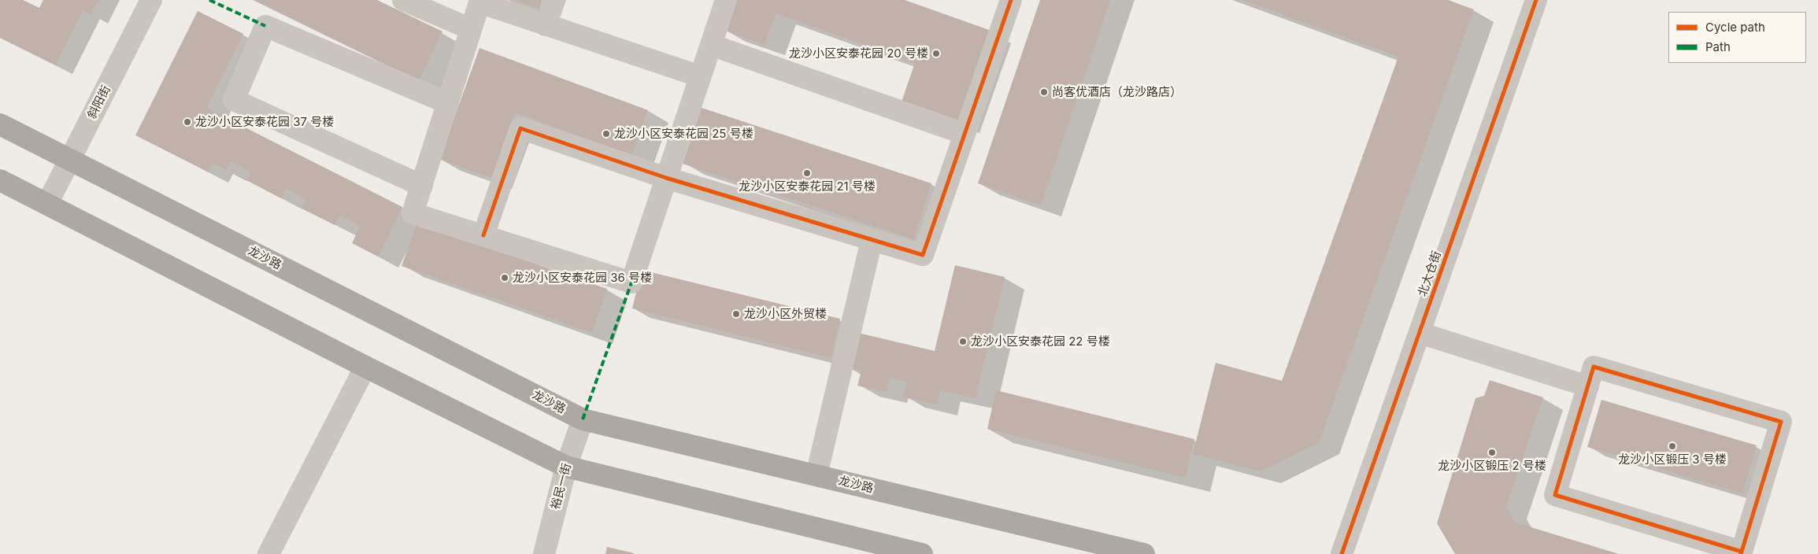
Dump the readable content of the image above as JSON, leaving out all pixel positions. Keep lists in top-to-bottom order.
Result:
{
  "streets": {
    "main road": ["龙沙路"],
    "street": ["斜阳街", "北大仓街", "裕民一街"]
  },
  "crossings": [
    ["斜阳街", "龙沙路"],
    ["龙沙路", "裕民一街"]
  ],
  "places": [
    "龙沙小区安泰花园 20 号楼",
    "尚客优酒店（龙沙路店）",
    "龙沙小区安泰花园 37 号楼",
    "龙沙小区安泰花园 25 号楼",
    "龙沙小区安泰花园 21 号楼",
    "龙沙小区安泰花园 36 号楼",
    "龙沙小区外贸楼",
    "龙沙小区安泰花园 22 号楼",
    "龙沙小区锻压 3 号楼",
    "龙沙小区锻压 2 号楼"
  ],
  "legend": ["Cycle path", "Path"]
}
